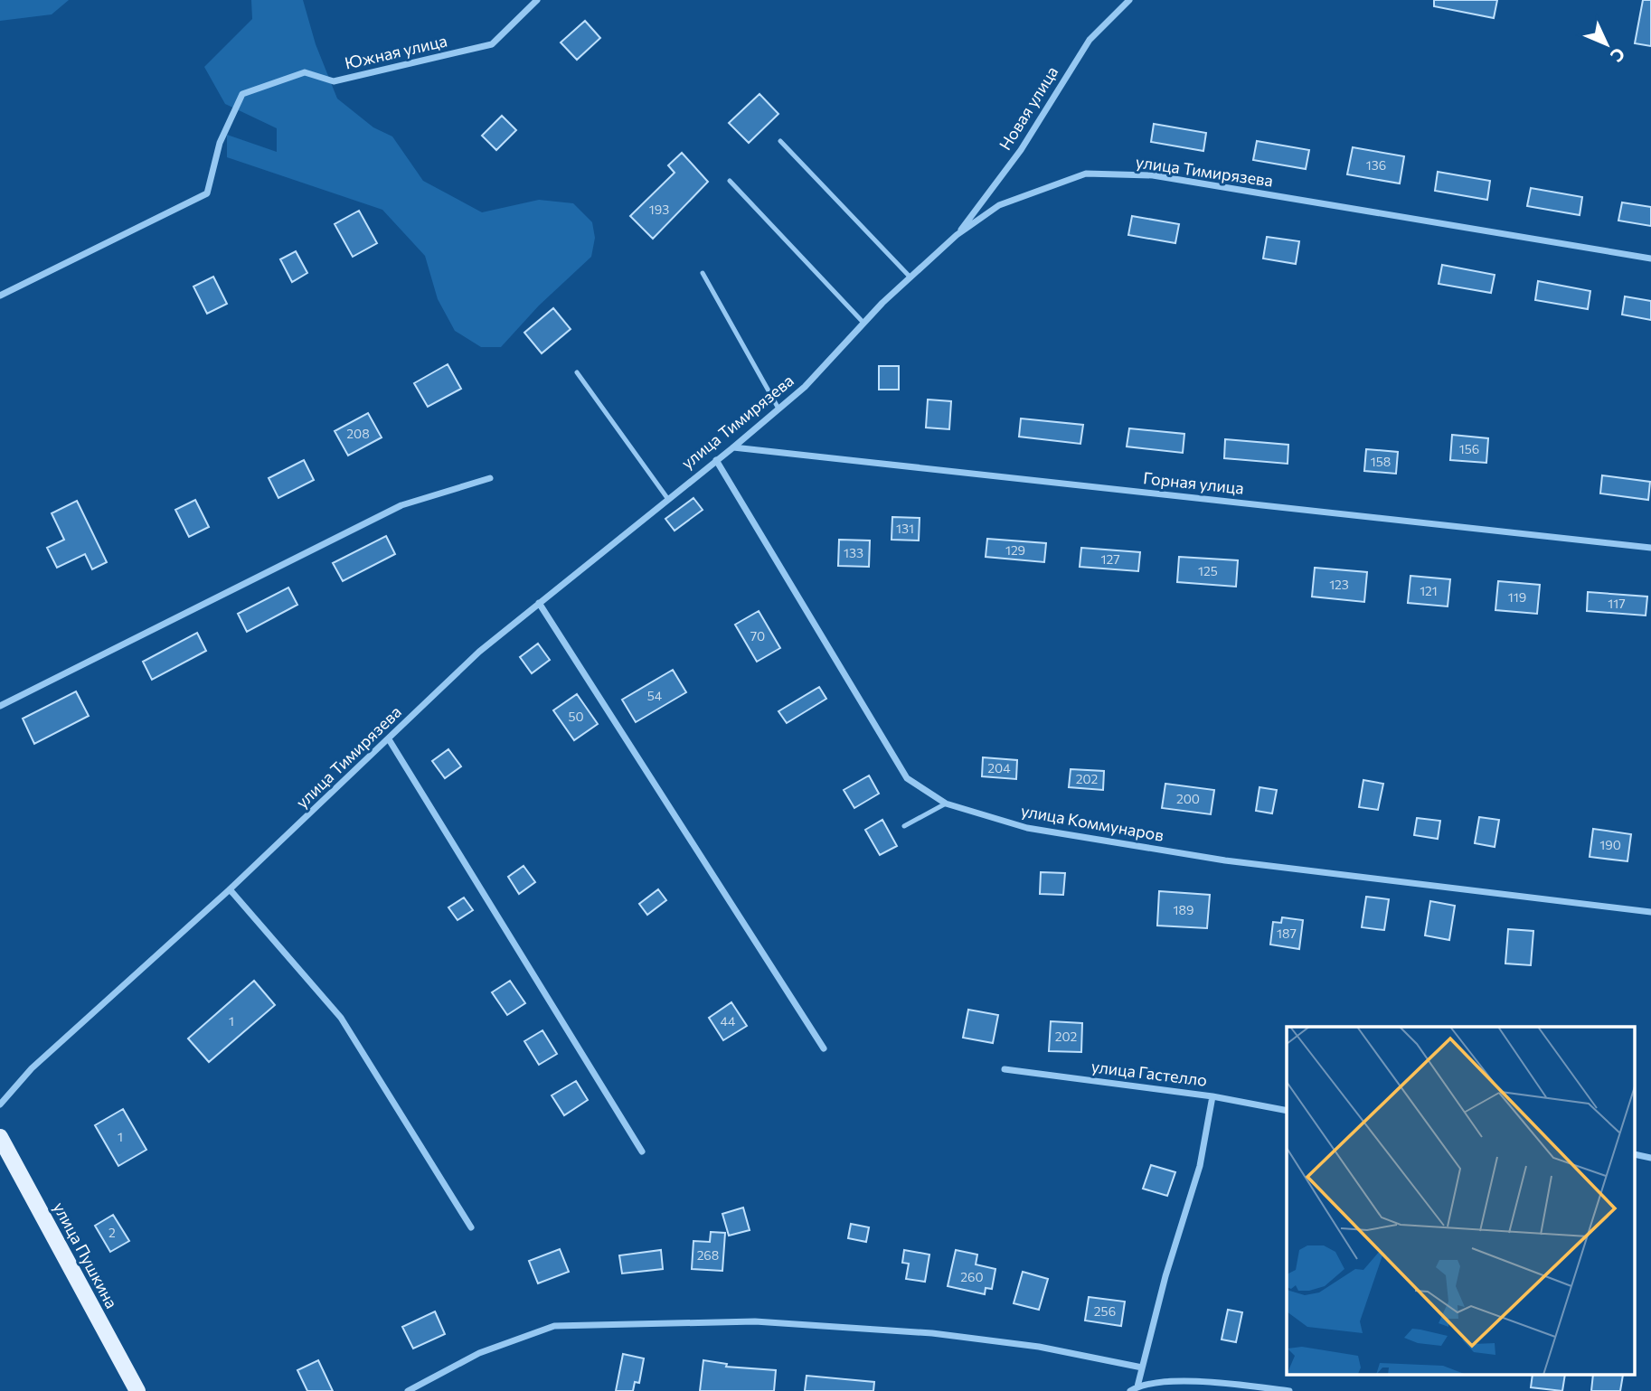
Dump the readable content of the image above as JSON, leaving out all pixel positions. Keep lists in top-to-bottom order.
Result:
{
  "streets": {
    "main road": ["улица Пушкина"],
    "street": [
      "Южная улица",
      "Новая улица",
      "улица Тимирязева",
      "Горная улица",
      "улица Коммунаров",
      "улица Гастелло"
    ]
  },
  "crossings": [
    ["Новая улица", "улица Тимирязева"],
    ["улица Тимирязева", "Горная улица"],
    ["улица Тимирязева", "улица Коммунаров"]
  ],
  "house_numbers": [
    "136",
    "193",
    "208",
    "156",
    "158",
    "131",
    "129",
    "133",
    "127",
    "125",
    "123",
    "121",
    "119",
    "117",
    "70",
    "54",
    "50",
    "204",
    "202",
    "200",
    "190",
    "189",
    "187",
    "1",
    "44",
    "202",
    "1",
    "2",
    "268",
    "260",
    "256"
  ],
  "north": "bottom right"
}
